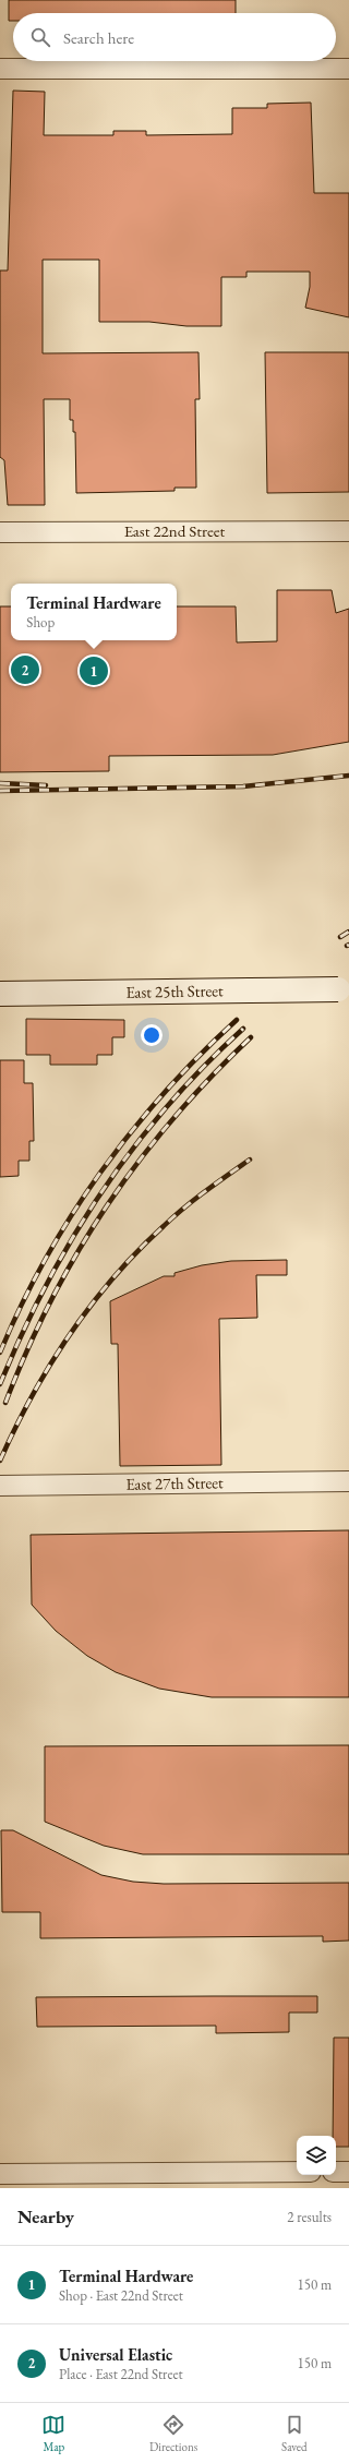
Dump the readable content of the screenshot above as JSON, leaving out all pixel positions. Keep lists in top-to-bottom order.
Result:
{
  "streets": {
    "street": ["East 22nd Street", "East 25th Street", "East 27th Street"]
  },
  "page": {
    "search": "Search here",
    "popup": ["Terminal Hardware", "Shop"],
    "pins": ["2", "1"],
    "heading": ["Nearby", "2 results"],
    "list": [
      {
        "mark": "1",
        "name": "Terminal Hardware",
        "note": "Shop · East 22nd Street",
        "value": "150 m"
      },
      {
        "mark": "2",
        "name": "Universal Elastic",
        "note": "Place · East 22nd Street",
        "value": "150 m"
      }
    ],
    "nav": ["Map", "Directions", "Saved"]
  }
}
